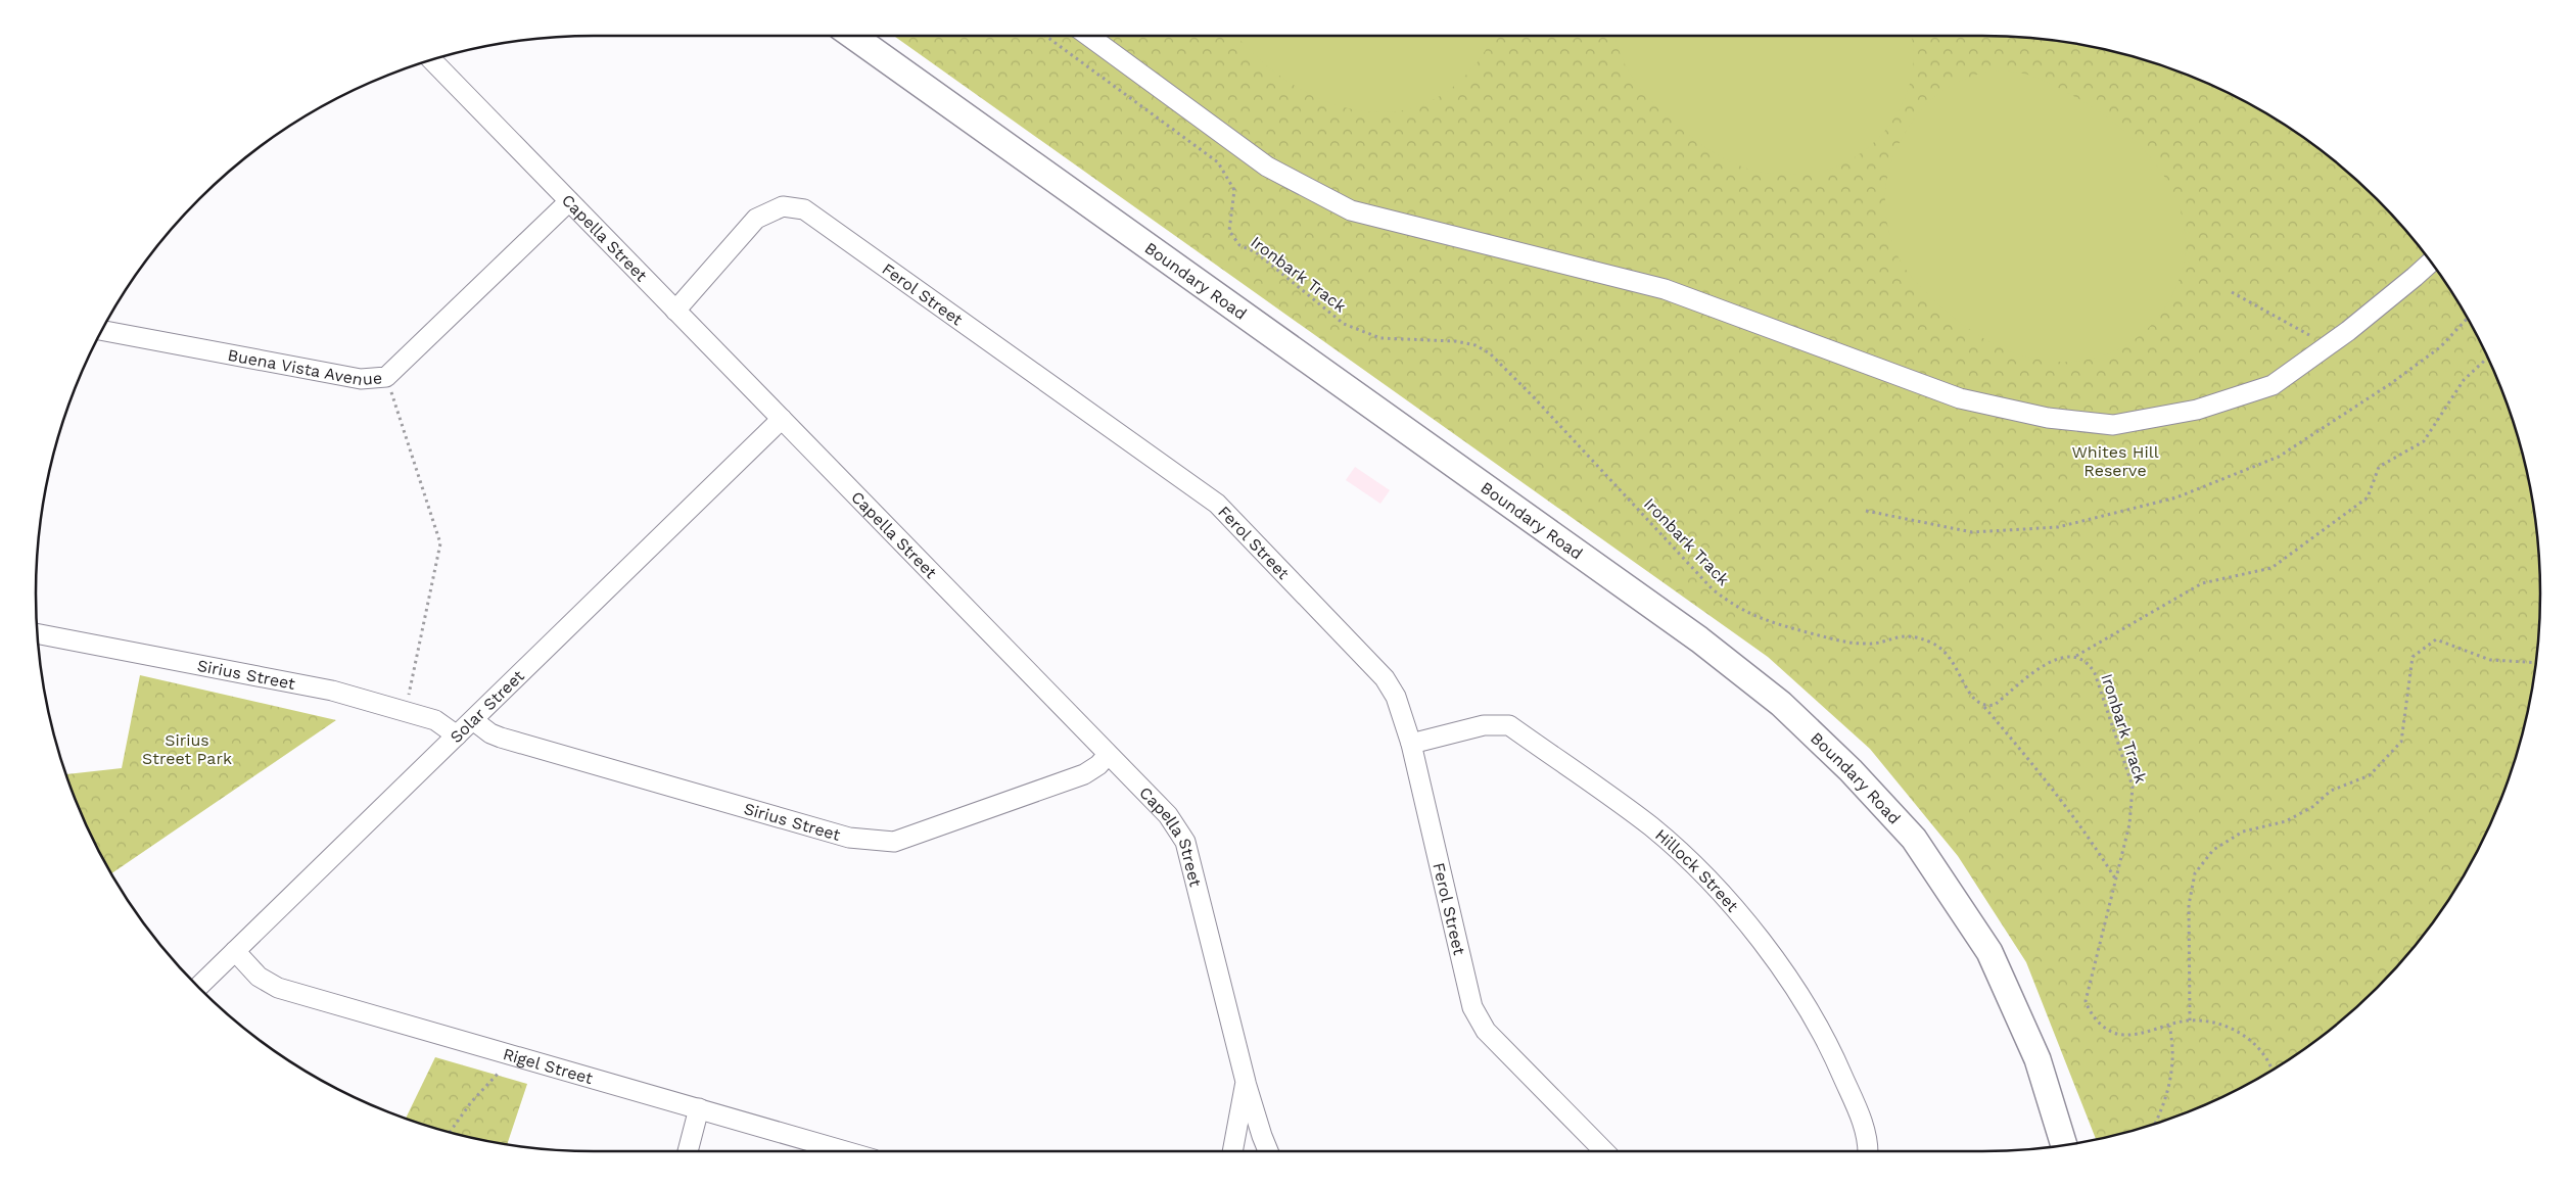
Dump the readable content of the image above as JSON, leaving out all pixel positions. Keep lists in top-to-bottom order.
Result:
{
  "streets": {
    "main road": ["Boundary Road"],
    "street": [
      "Capella Street",
      "Ferol Street",
      "Buena Vista Avenue",
      "Sirius Street",
      "Solar Street",
      "Hillock Street",
      "Rigel Street"
    ],
    "path": ["Ironbark Track"]
  },
  "crossings": [
    ["Capella Street", "Ferol Street"],
    ["Capella Street", "Buena Vista Avenue"],
    ["Capella Street", "Sirius Street"],
    ["Capella Street", "Solar Street"],
    ["Ferol Street", "Hillock Street"],
    ["Sirius Street", "Solar Street"],
    ["Solar Street", "Rigel Street"]
  ],
  "parks": ["Whites Hill Reserve", "Sirius Street Park"]
}
